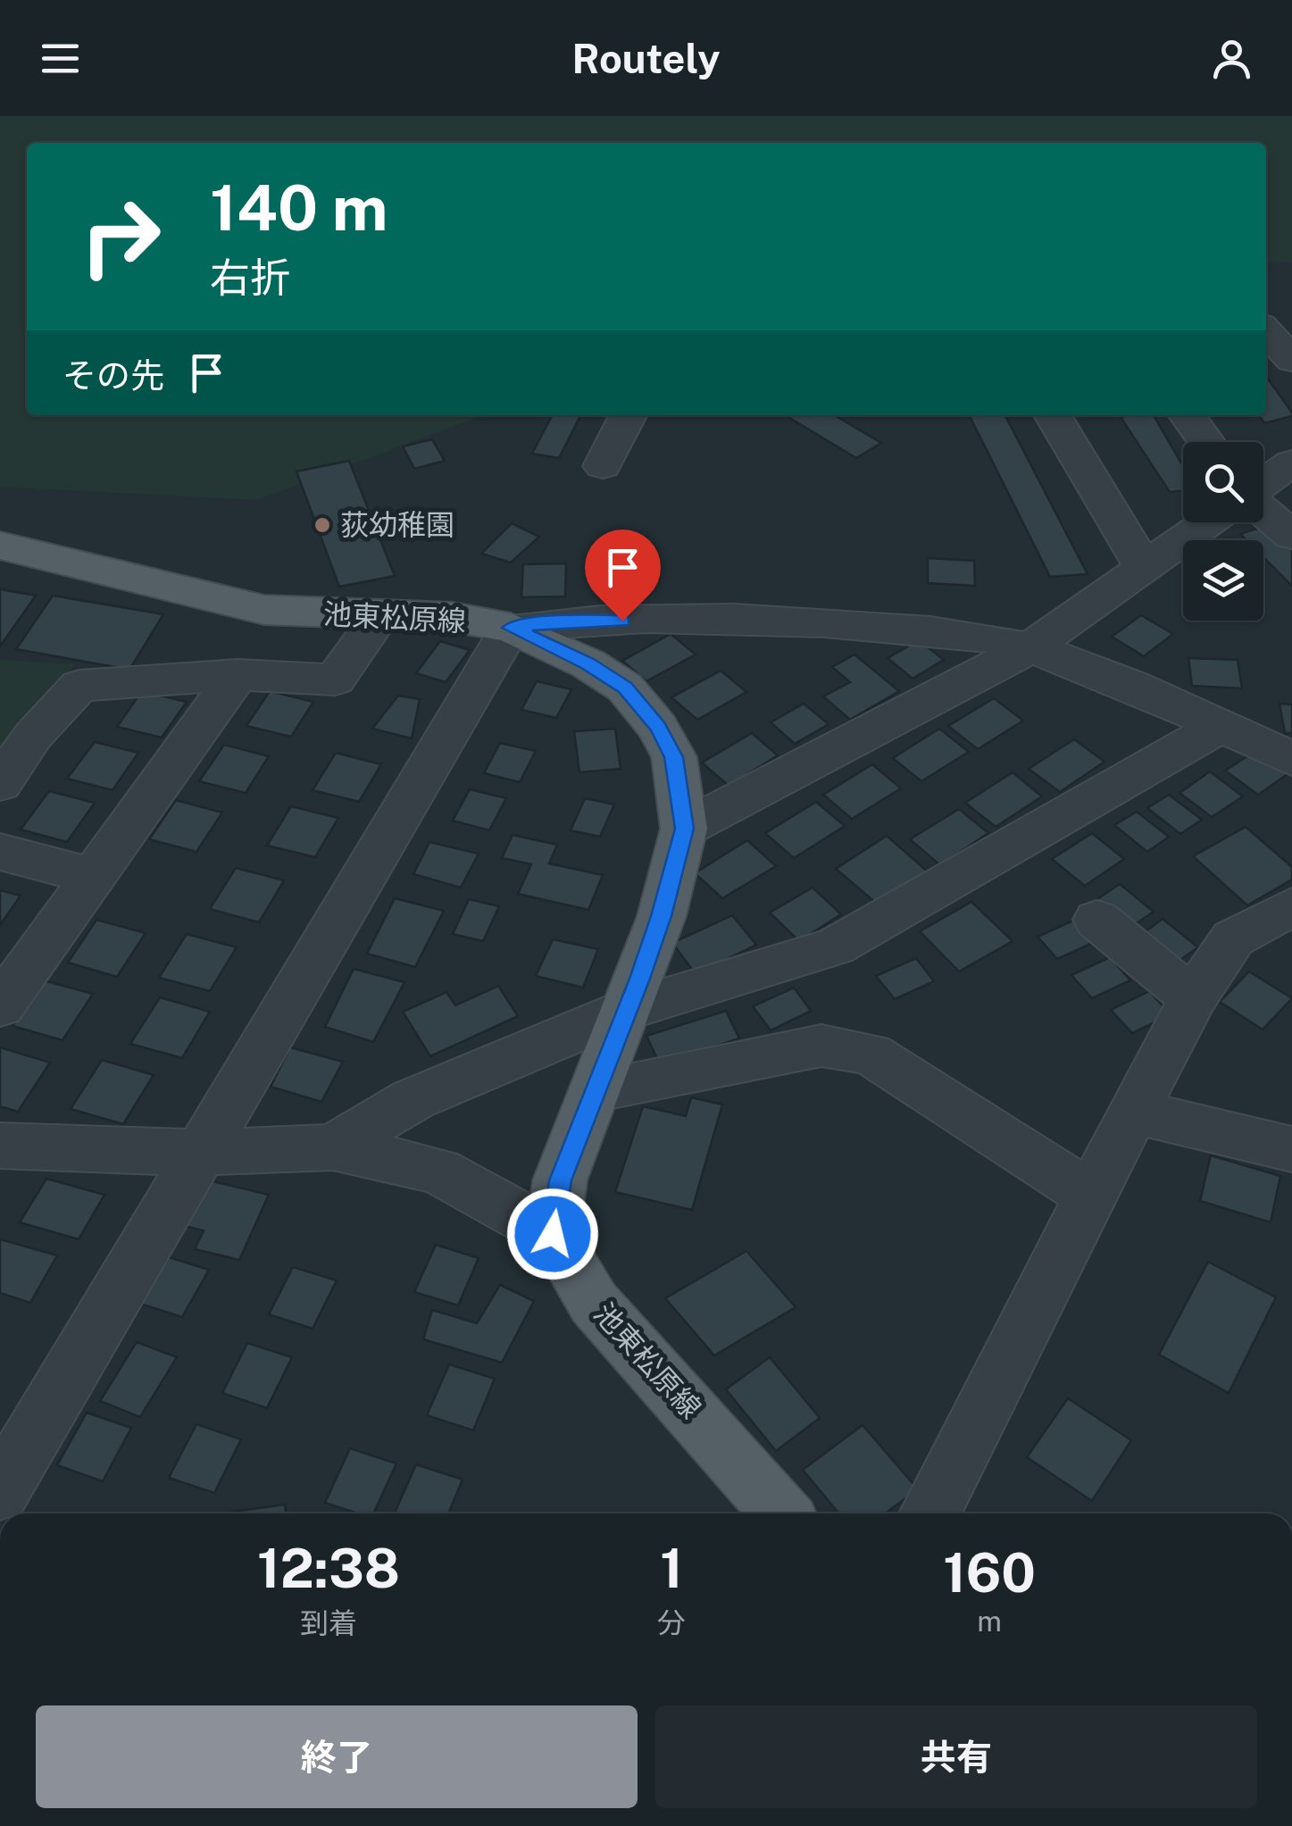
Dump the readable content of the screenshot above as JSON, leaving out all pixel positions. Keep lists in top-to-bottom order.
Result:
{
  "streets": {
    "main road": ["池東松原線"]
  },
  "places": ["荻幼稚園"],
  "page": {
    "header": "Routely",
    "turn": ["140 m", "右折"],
    "then": "その先",
    "eta": [
      "12:38",
      "到着",
      "1",
      "分",
      "160",
      "m"
    ],
    "buttons": ["終了", "共有"]
  }
}
